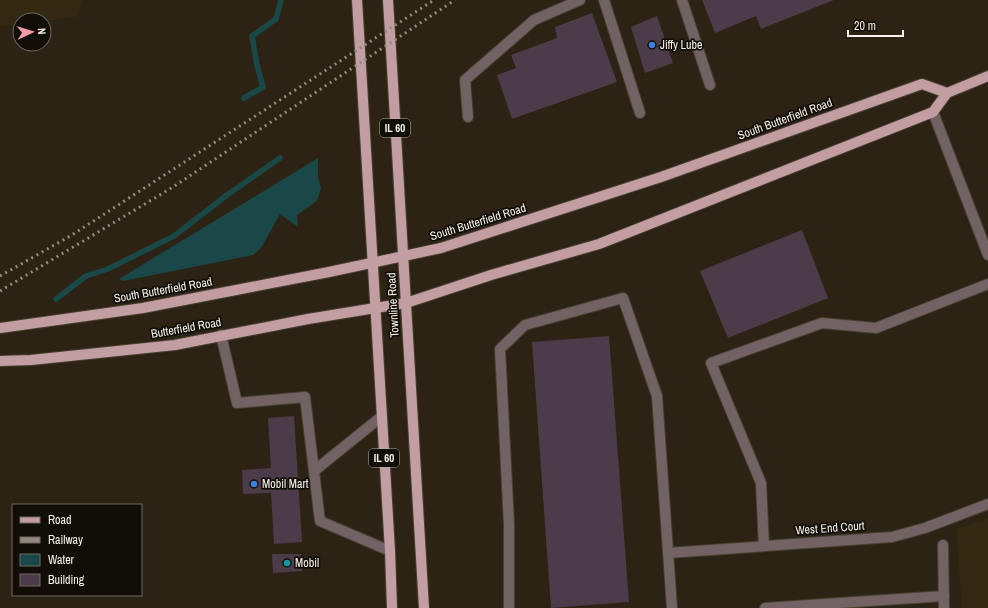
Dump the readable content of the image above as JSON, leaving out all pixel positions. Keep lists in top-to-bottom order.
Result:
{
  "streets": {
    "main road": [
      "South Butterfield Road",
      "IL 60",
      "Townline Road",
      "Butterfield Road"
    ],
    "street": ["West End Court"]
  },
  "crossings": [
    ["South Butterfield Road", "Townline Road"],
    ["Townline Road", "Butterfield Road"]
  ],
  "places": ["Jiffy Lube", "Mobil Mart", "Mobil"],
  "legend": [
    "Road",
    "Railway",
    "Water",
    "Building"
  ],
  "scale_bar": "20 m",
  "north": "right"
}
